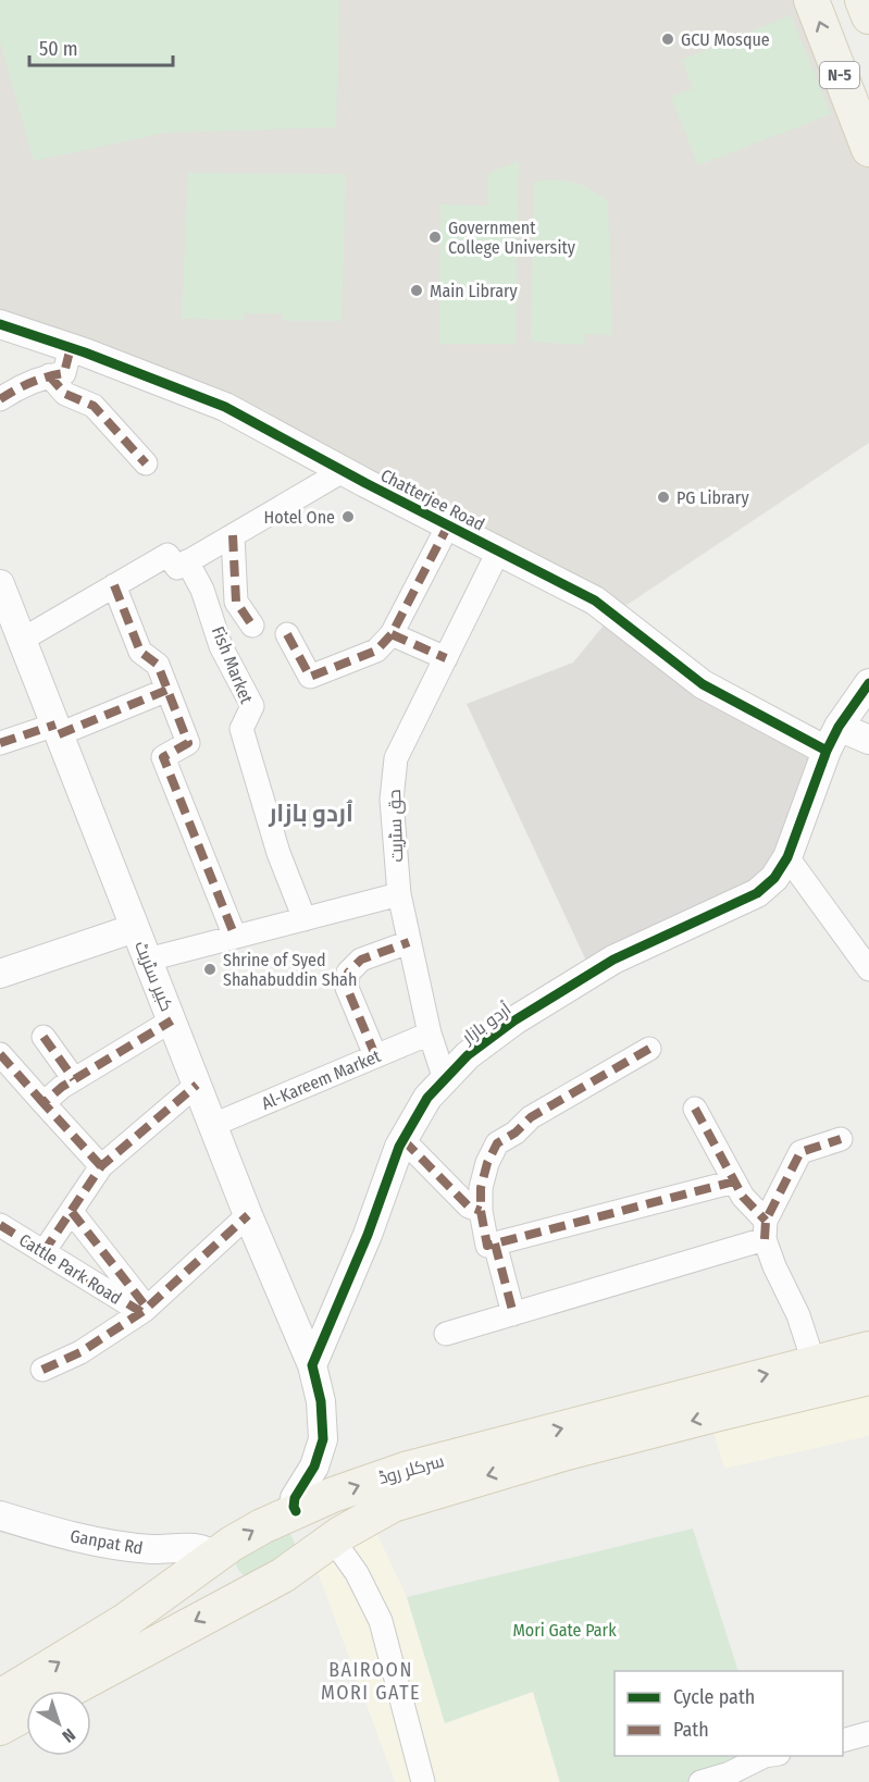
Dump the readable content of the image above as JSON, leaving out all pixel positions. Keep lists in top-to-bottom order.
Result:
{
  "streets": {
    "main road": ["N-5", "سرکلر روڈ"],
    "street": [
      "Chatterjee Road",
      "Fish Market",
      "حق سٹریت",
      "کبیر سٹریٹ",
      "اُردو بازار",
      "Al-Kareem Market",
      "Cattle Park Road",
      "Ganpat Rd"
    ]
  },
  "crossings": [
    ["Chatterjee Road", "حق سٹریت"],
    ["Chatterjee Road", "اُردو بازار"],
    ["حق سٹریت", "اُردو بازار"],
    ["حق سٹریت", "Al-Kareem Market"],
    ["کبیر سٹریٹ", "اُردو بازار"],
    ["کبیر سٹریٹ", "Al-Kareem Market"],
    ["سرکلر روڈ", "Ganpat Rd"]
  ],
  "districts": ["اُردو بازار", "BAIROON MORI GATE"],
  "parks": ["Mori Gate Park"],
  "places": [
    "GCU Mosque",
    "Government College University",
    "Main Library",
    "PG Library",
    "Hotel One",
    "Shrine of Syed Shahabuddin Shah"
  ],
  "legend": ["Cycle path", "Path"],
  "scale_bar": "50 m",
  "north": "bottom right"
}
